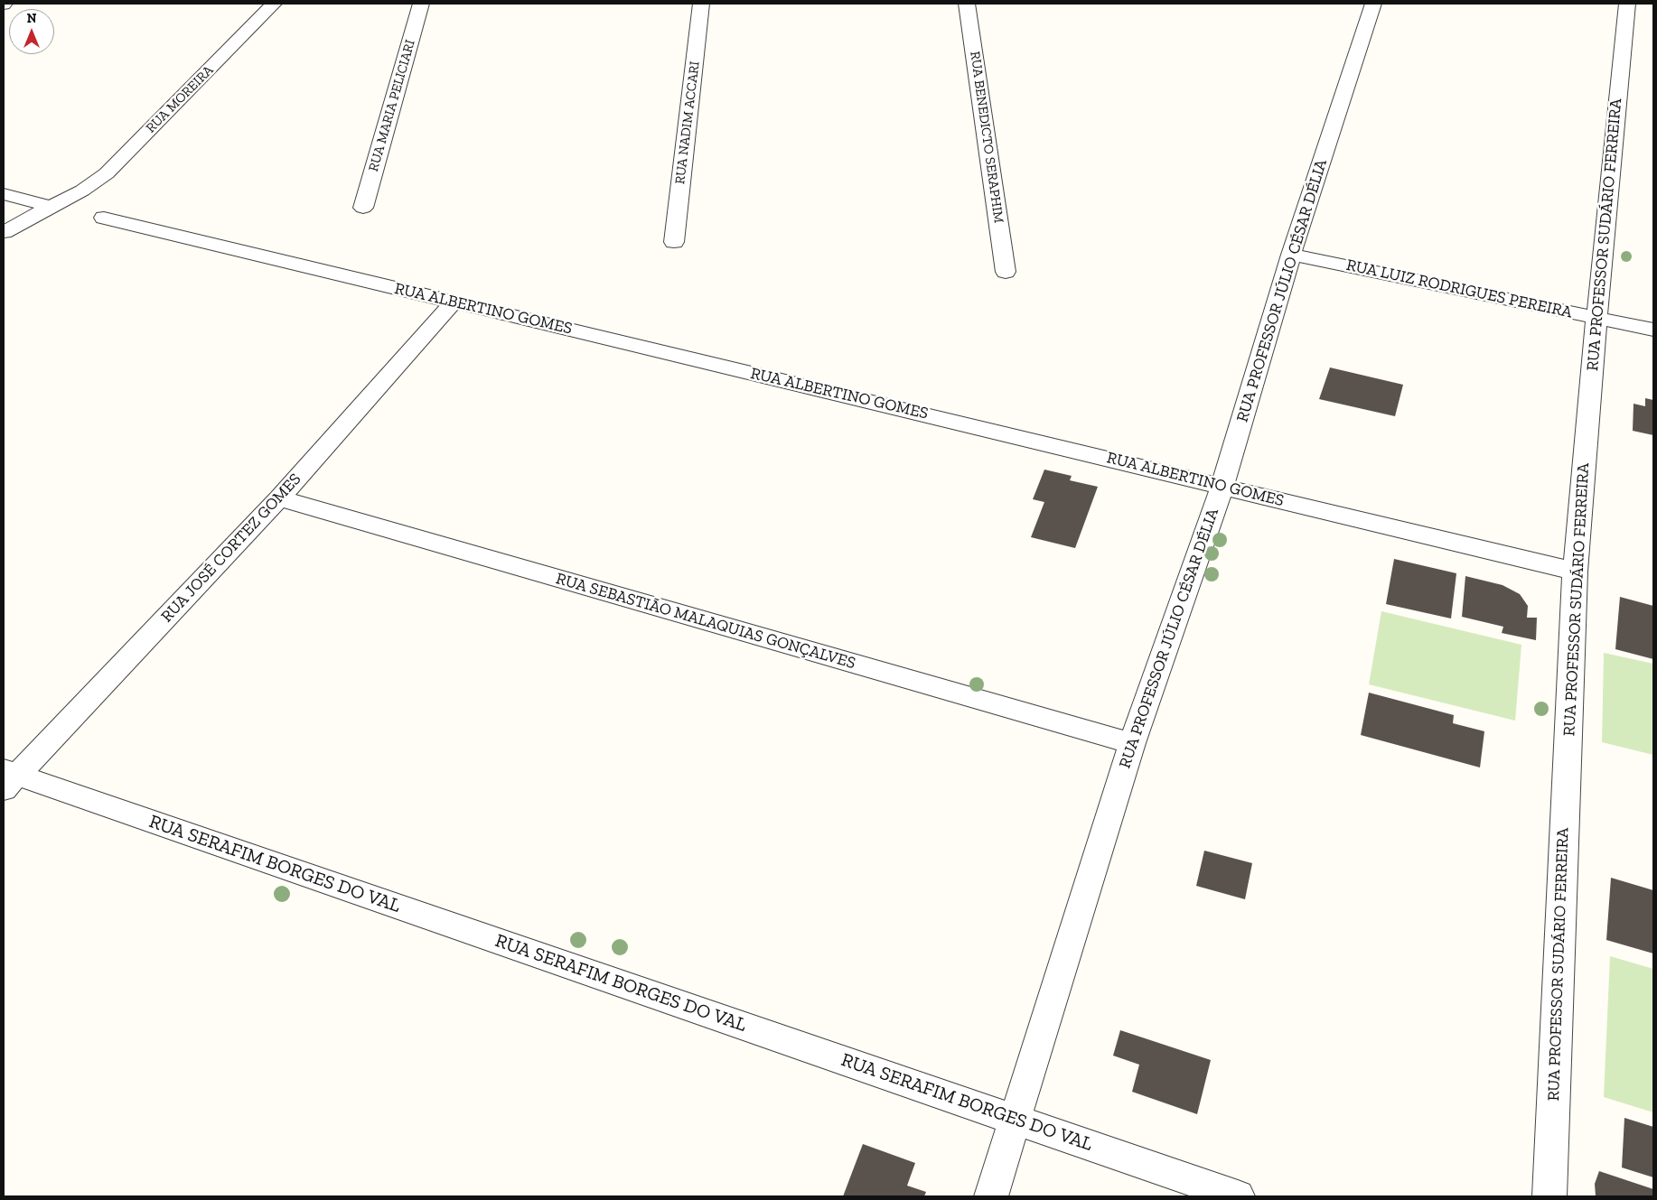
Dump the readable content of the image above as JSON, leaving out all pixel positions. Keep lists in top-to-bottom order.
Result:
{
  "streets": {
    "street": [
      "RUA MOREIRA",
      "RUA MARIA PELICIARI",
      "RUA NADIM ACCARI",
      "RUA BENEDICTO SERAPHIM",
      "RUA PROFESSOR SUDÁRIO FERREIRA",
      "RUA LUIZ RODRIGUES PEREIRA",
      "RUA PROFESSOR JÚLIO CÉSAR DÉLIA",
      "RUA ALBERTINO GOMES",
      "RUA JOSÉ CORTEZ GOMES",
      "RUA SEBASTIÃO MALAQUIAS GONÇALVES",
      "RUA SERAFIM BORGES DO VAL"
    ]
  },
  "crossings": [
    ["RUA PROFESSOR SUDÁRIO FERREIRA", "RUA LUIZ RODRIGUES PEREIRA"],
    ["RUA PROFESSOR SUDÁRIO FERREIRA", "RUA ALBERTINO GOMES"],
    ["RUA LUIZ RODRIGUES PEREIRA", "RUA PROFESSOR JÚLIO CÉSAR DÉLIA"],
    ["RUA PROFESSOR JÚLIO CÉSAR DÉLIA", "RUA ALBERTINO GOMES"],
    ["RUA PROFESSOR JÚLIO CÉSAR DÉLIA", "RUA SEBASTIÃO MALAQUIAS GONÇALVES"],
    ["RUA PROFESSOR JÚLIO CÉSAR DÉLIA", "RUA SERAFIM BORGES DO VAL"],
    ["RUA ALBERTINO GOMES", "RUA JOSÉ CORTEZ GOMES"],
    ["RUA JOSÉ CORTEZ GOMES", "RUA SEBASTIÃO MALAQUIAS GONÇALVES"],
    ["RUA JOSÉ CORTEZ GOMES", "RUA SERAFIM BORGES DO VAL"]
  ],
  "north": "top"
}
